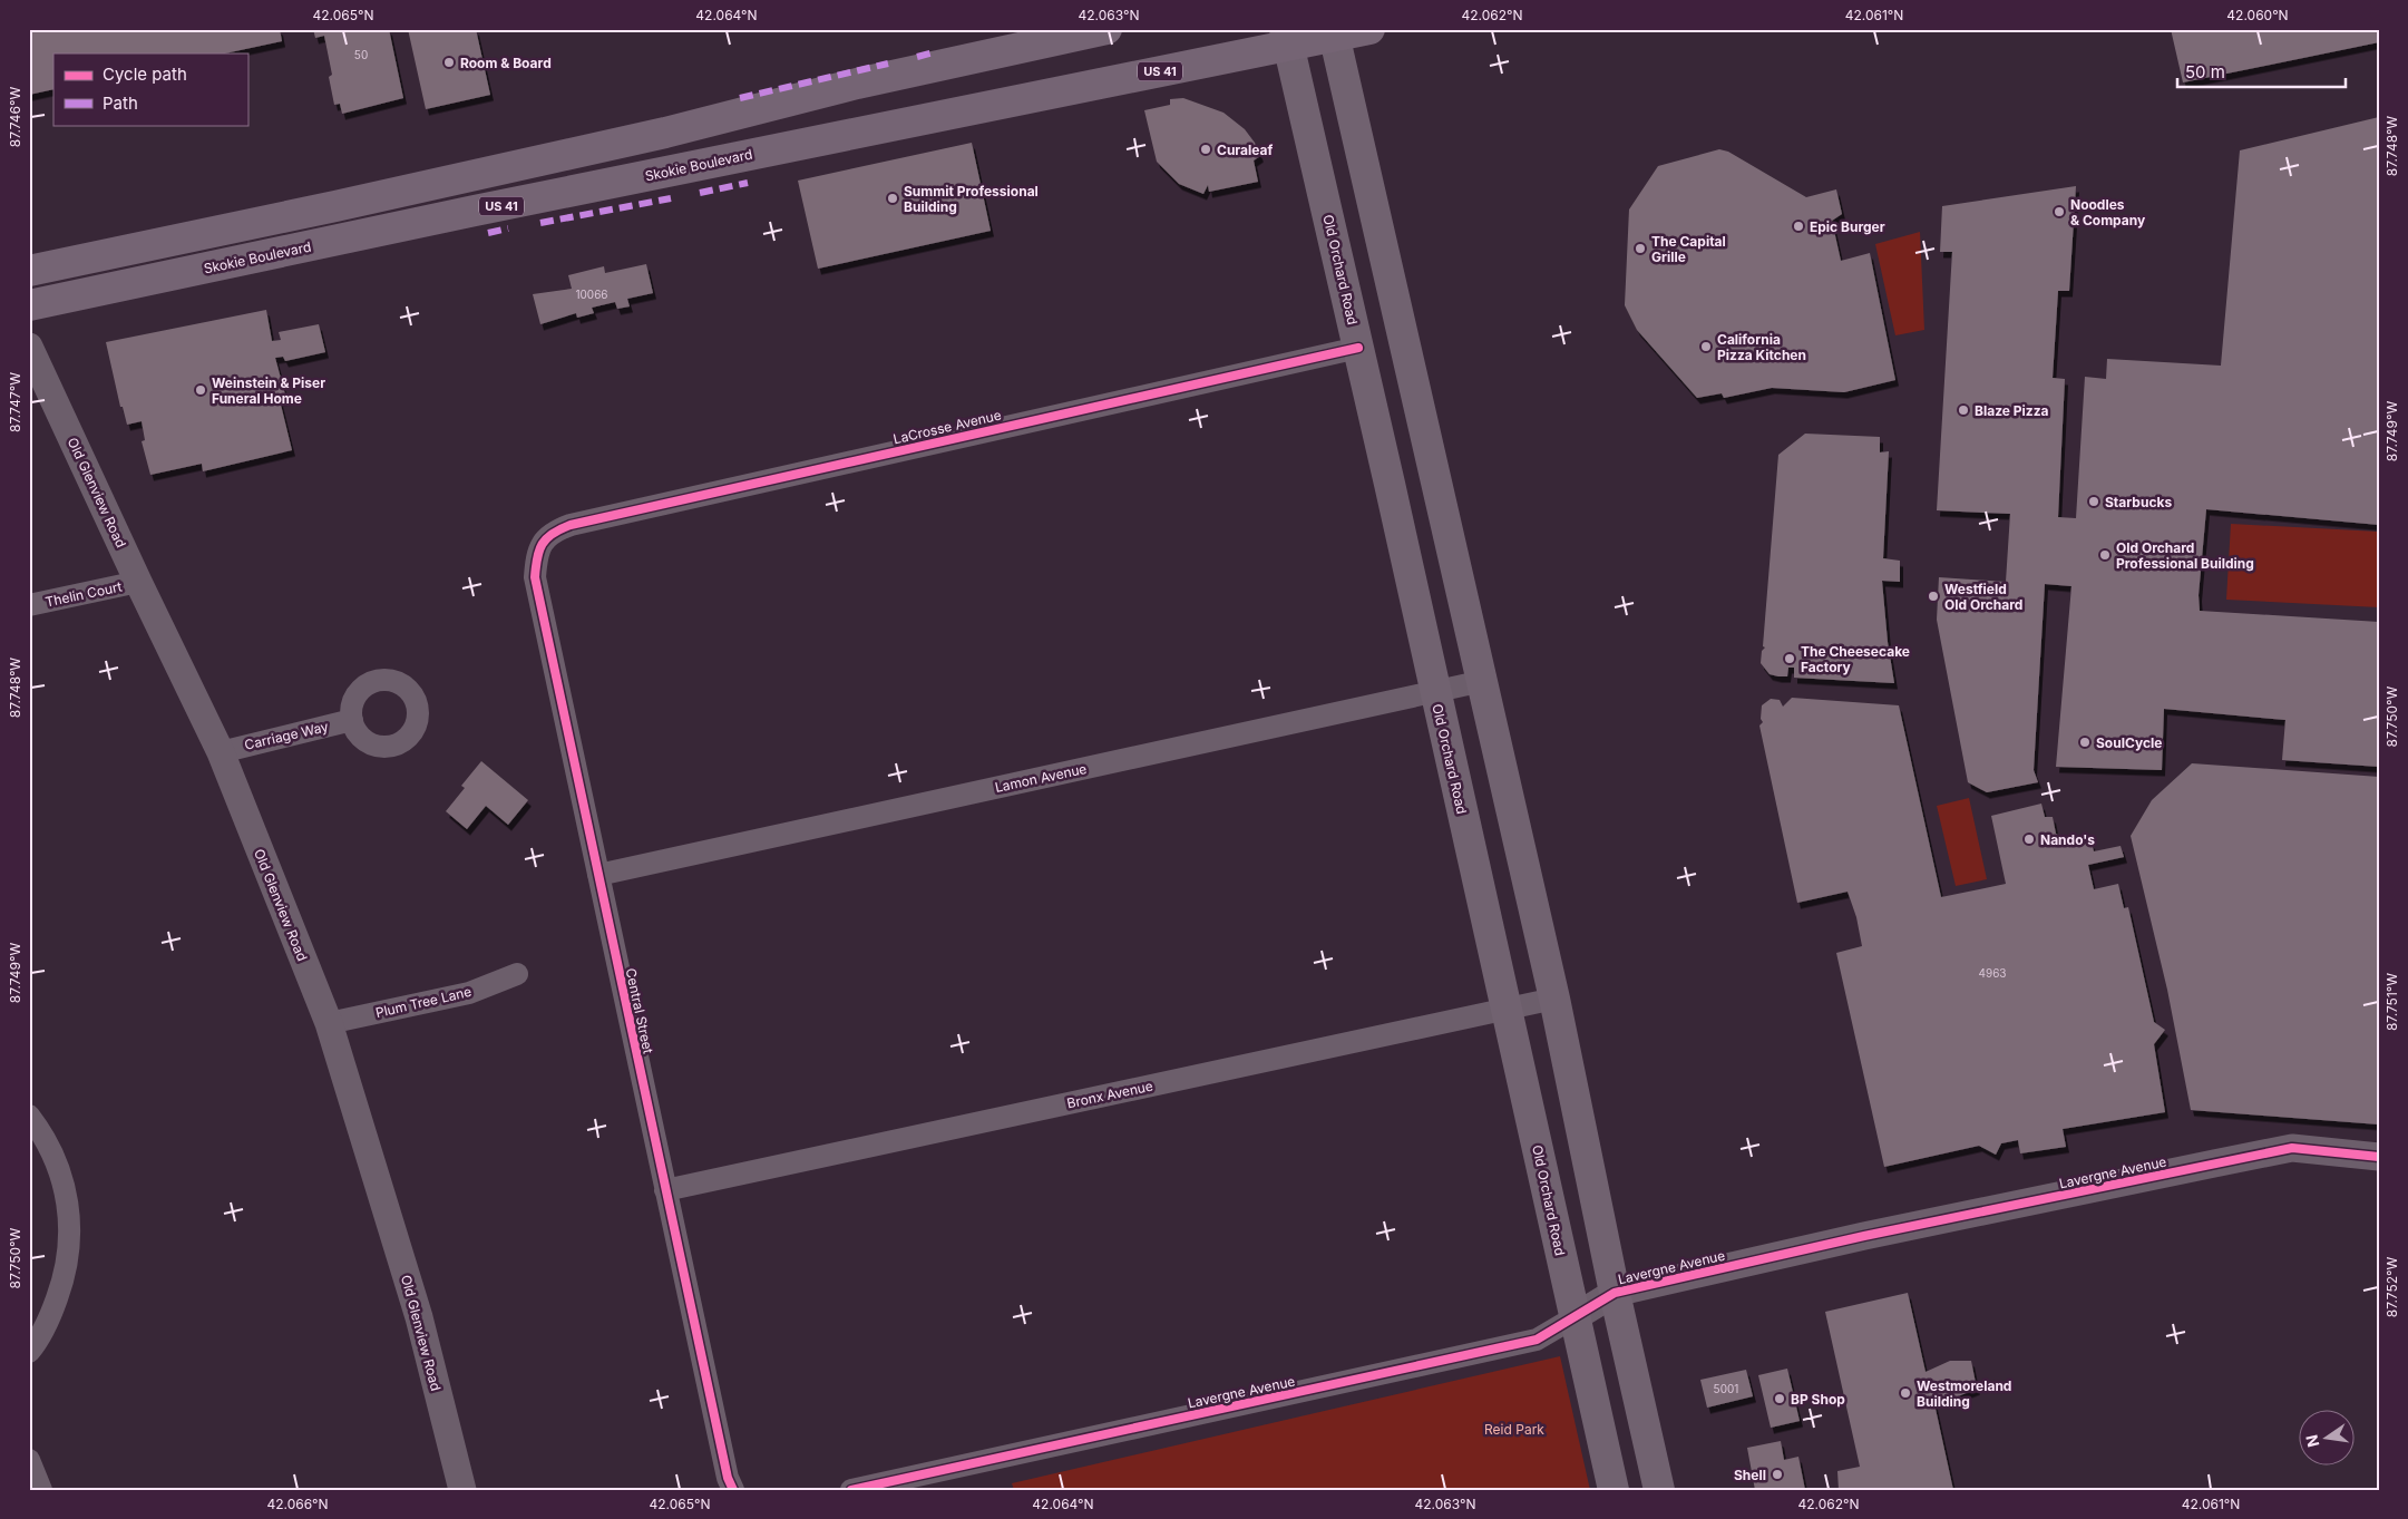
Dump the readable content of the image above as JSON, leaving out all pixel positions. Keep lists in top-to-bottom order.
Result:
{
  "streets": {
    "main road": ["US 41", "Skokie Boulevard", "Old Orchard Road"],
    "street": [
      "LaCrosse Avenue",
      "Old Glenview Road",
      "Thelin Court",
      "Carriage Way",
      "Lamon Avenue",
      "Plum Tree Lane",
      "Central Street",
      "Bronx Avenue",
      "Lavergne Avenue"
    ]
  },
  "crossings": [
    ["Skokie Boulevard", "Old Orchard Road"],
    ["Old Orchard Road", "LaCrosse Avenue"],
    ["Old Orchard Road", "Lamon Avenue"],
    ["Old Orchard Road", "Bronx Avenue"],
    ["Old Orchard Road", "Lavergne Avenue"],
    ["LaCrosse Avenue", "Central Street"],
    ["Old Glenview Road", "Thelin Court"],
    ["Old Glenview Road", "Carriage Way"],
    ["Old Glenview Road", "Plum Tree Lane"],
    ["Lamon Avenue", "Central Street"],
    ["Central Street", "Bronx Avenue"]
  ],
  "parks": ["Reid Park"],
  "places": [
    "Room & Board",
    "Curaleaf",
    "Summit Professional Building",
    "Noodles & Company",
    "Epic Burger",
    "The Capital Grille",
    "California Pizza Kitchen",
    "Weinstein & Piser Funeral Home",
    "Blaze Pizza",
    "Starbucks",
    "Old Orchard Professional Building",
    "Westfield Old Orchard",
    "The Cheesecake Factory",
    "SoulCycle",
    "Nando's",
    "Westmoreland Building",
    "BP Shop",
    "Shell"
  ],
  "house_numbers": [
    "50",
    "10066",
    "4963",
    "5001"
  ],
  "legend": ["Cycle path", "Path"],
  "scale_bar": "50 m",
  "north": "left",
  "coordinates": [
    "42.065°N",
    "42.064°N",
    "42.063°N",
    "42.062°N",
    "42.061°N",
    "42.060°N",
    "87.746°W",
    "87.748°W",
    "87.747°W",
    "87.749°W",
    "87.750°W",
    "87.751°W",
    "87.752°W",
    "42.066°N"
  ]
}
